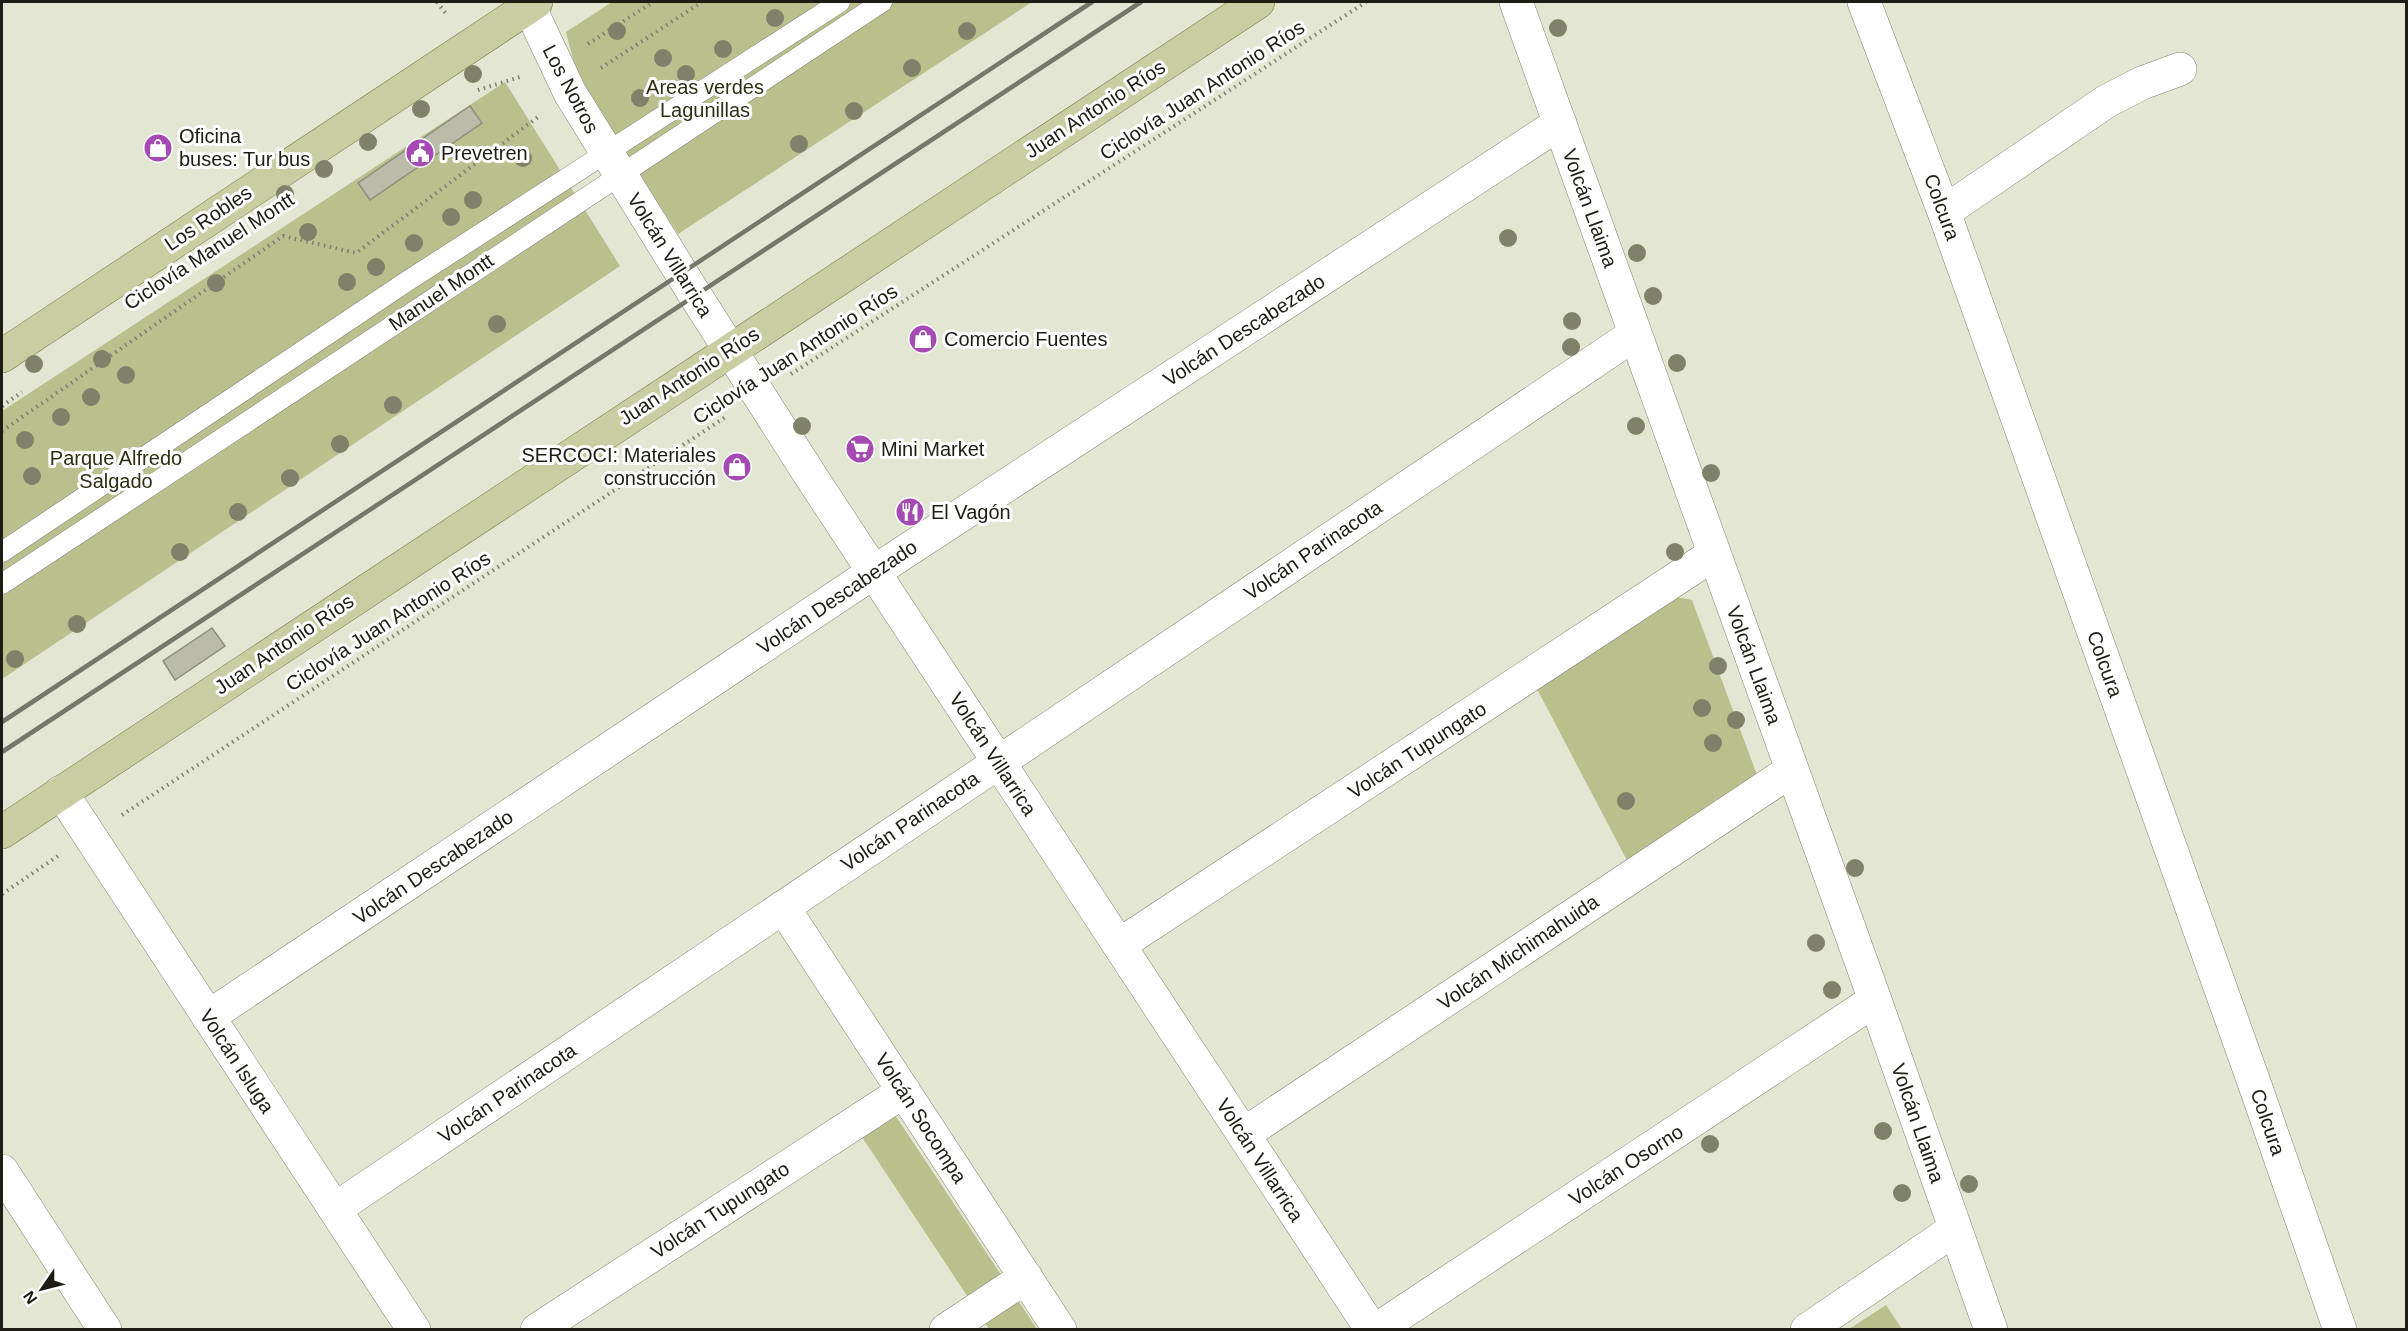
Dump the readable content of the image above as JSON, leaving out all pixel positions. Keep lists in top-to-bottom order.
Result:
{
  "streets": {
    "main road": ["Juan Antonio Ríos", "Los Robles"],
    "street": [
      "Los Notros",
      "Colcura",
      "Volcán Llaima",
      "Volcán Villarrica",
      "Volcán Descabezado",
      "Volcán Parinacota",
      "Volcán Tupungato",
      "Volcán Michimahuida",
      "Volcán Isluga",
      "Volcán Socompa",
      "Volcán Osorno"
    ],
    "lane": ["Manuel Montt"],
    "path": ["Ciclovía Juan Antonio Ríos"]
  },
  "crossings": [
    ["Los Notros", "Los Robles"],
    ["Los Notros", "Volcán Villarrica"],
    ["Los Notros", "Manuel Montt"],
    ["Ciclovía Juan Antonio Ríos", "Volcán Villarrica"],
    ["Ciclovía Juan Antonio Ríos", "Volcán Isluga"],
    ["Juan Antonio Ríos", "Volcán Villarrica"],
    ["Juan Antonio Ríos", "Volcán Isluga"],
    ["Volcán Llaima", "Volcán Descabezado"],
    ["Volcán Llaima", "Volcán Parinacota"],
    ["Volcán Llaima", "Volcán Tupungato"],
    ["Volcán Llaima", "Volcán Michimahuida"],
    ["Volcán Llaima", "Volcán Osorno"],
    ["Volcán Villarrica", "Manuel Montt"],
    ["Volcán Villarrica", "Volcán Descabezado"],
    ["Volcán Villarrica", "Volcán Parinacota"],
    ["Volcán Villarrica", "Volcán Tupungato"],
    ["Volcán Villarrica", "Volcán Michimahuida"],
    ["Volcán Villarrica", "Volcán Osorno"],
    ["Volcán Descabezado", "Volcán Isluga"],
    ["Volcán Parinacota", "Volcán Isluga"],
    ["Volcán Parinacota", "Volcán Socompa"],
    ["Volcán Tupungato", "Volcán Socompa"]
  ],
  "parks": ["Areas verdes Lagunillas", "Parque Alfredo Salgado"],
  "places": {
    "shop": ["Oficina buses: Tur bus", "Comercio Fuentes", "SERCOCI: Materiales construcción"],
    "public building": ["Prevetren"],
    "supermarket": ["Mini Market"],
    "restaurant": ["El Vagón"]
  },
  "north": "bottom left"
}
